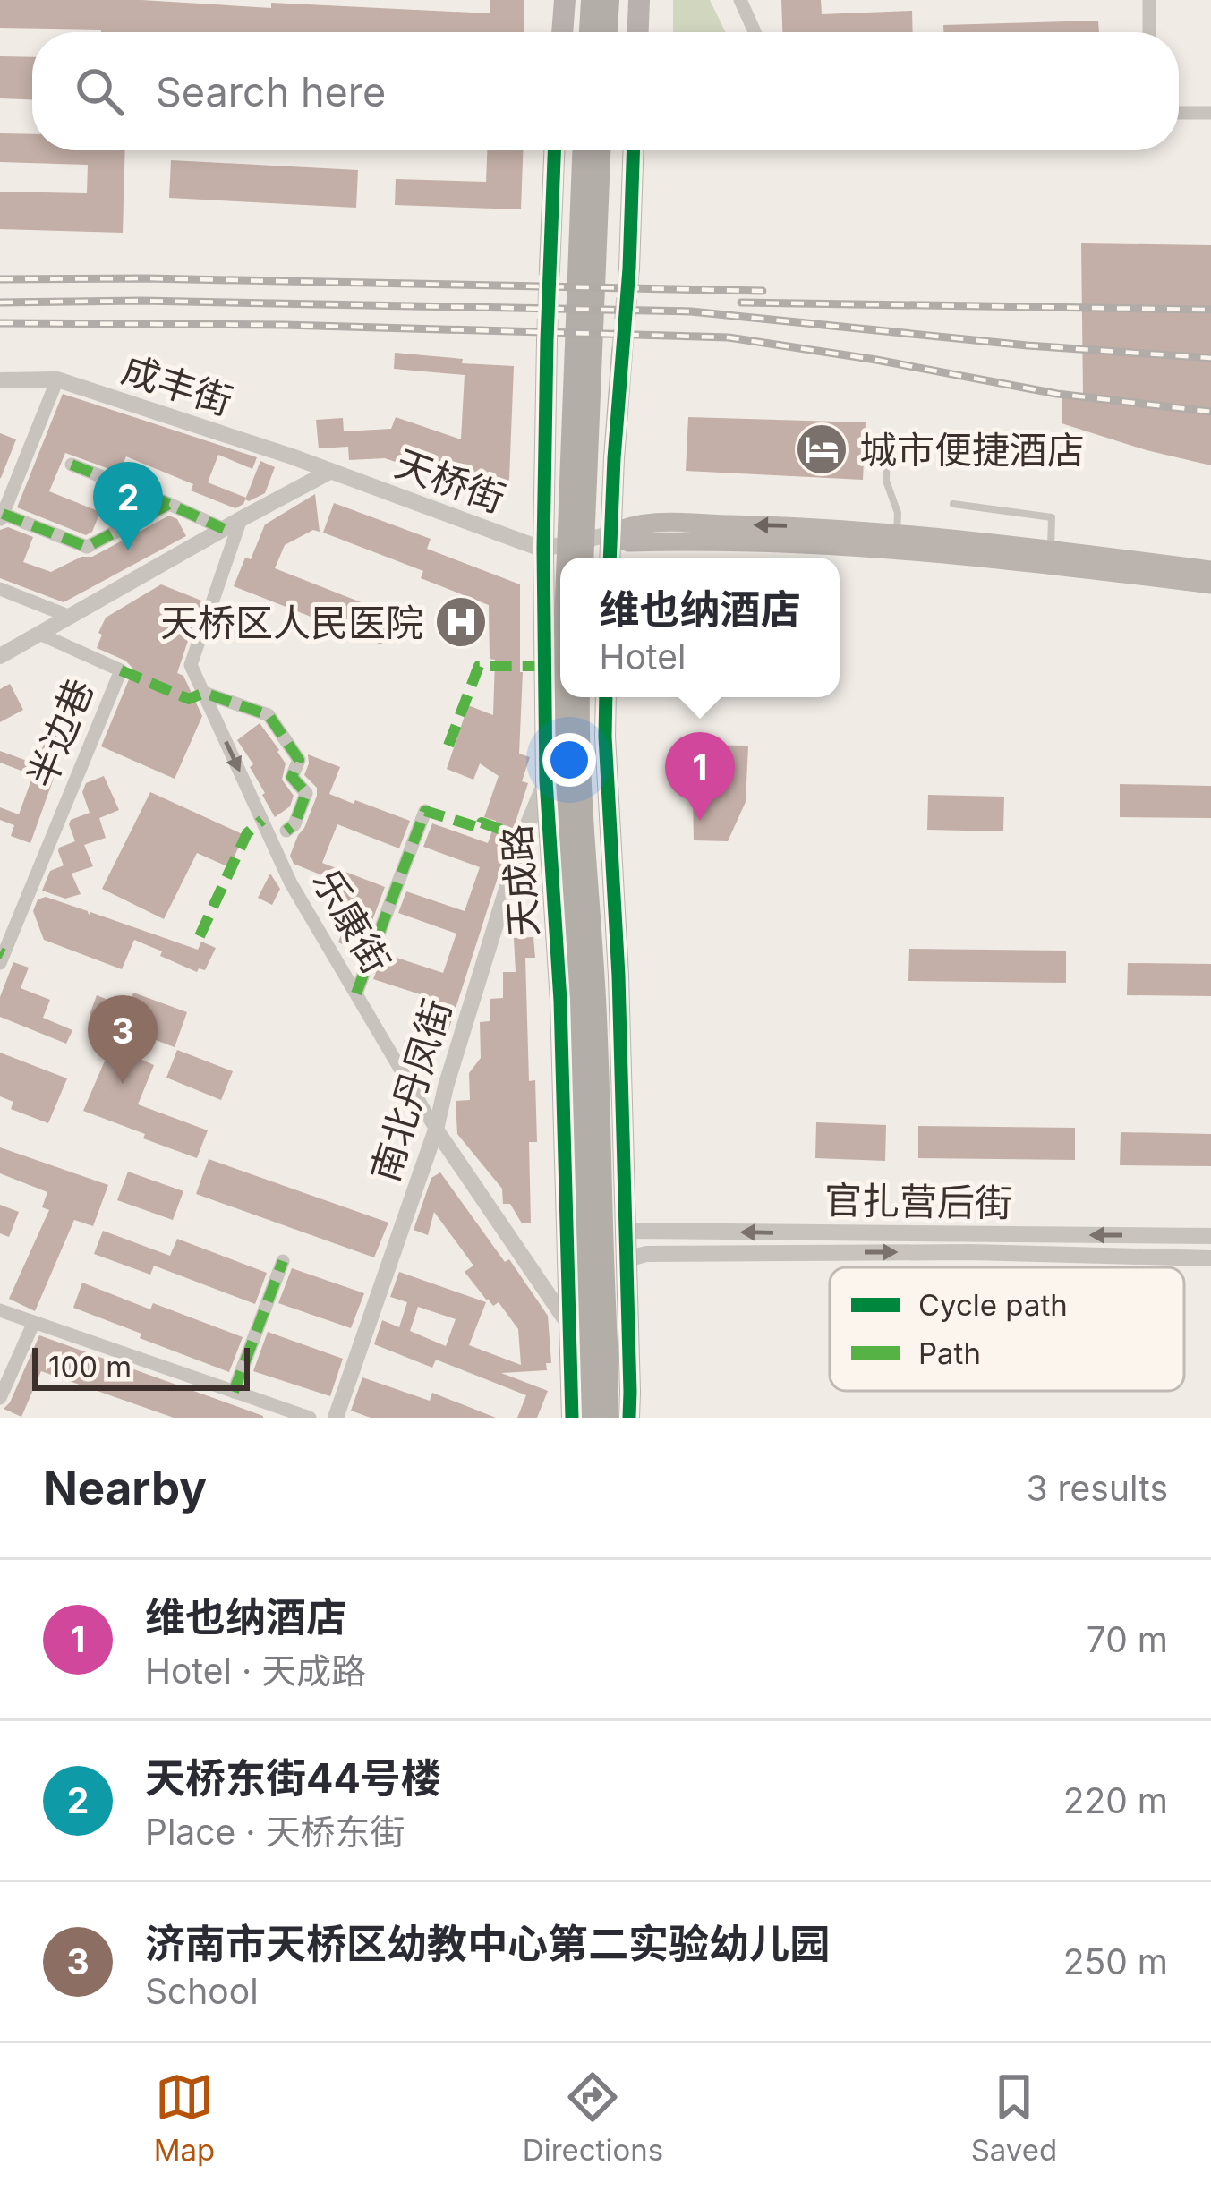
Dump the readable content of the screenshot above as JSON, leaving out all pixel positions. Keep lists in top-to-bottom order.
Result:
{
  "streets": {
    "highway": ["天成路"],
    "street": [
      "成丰街",
      "天桥街",
      "半边巷",
      "乐康街",
      "南北丹凤街",
      "官扎营后街"
    ]
  },
  "crossings": [
    ["成丰街", "天桥街"],
    ["天桥街", "天成路"],
    ["天成路", "乐康街"],
    ["天成路", "南北丹凤街"],
    ["乐康街", "南北丹凤街"]
  ],
  "one_way": ["乐康街"],
  "places": {
    "hotel": ["城市便捷酒店"],
    "hospital": ["天桥区人民医院"]
  },
  "legend": ["Cycle path", "Path"],
  "scale_bar": "100 m",
  "page": {
    "search": "Search here",
    "pins": ["2", "1", "3"],
    "popup": ["维也纳酒店", "Hotel"],
    "scale": "100 m",
    "heading": ["Nearby", "3 results"],
    "list": [
      {
        "mark": "1",
        "name": "维也纳酒店",
        "note": "Hotel · 天成路",
        "value": "70 m"
      },
      {
        "mark": "2",
        "name": "天桥东街44号楼",
        "note": "Place · 天桥东街",
        "value": "220 m"
      },
      {
        "mark": "3",
        "name": "济南市天桥区幼教中心第二实验幼儿园",
        "note": "School",
        "value": "250 m"
      }
    ],
    "nav": ["Map", "Directions", "Saved"]
  }
}
